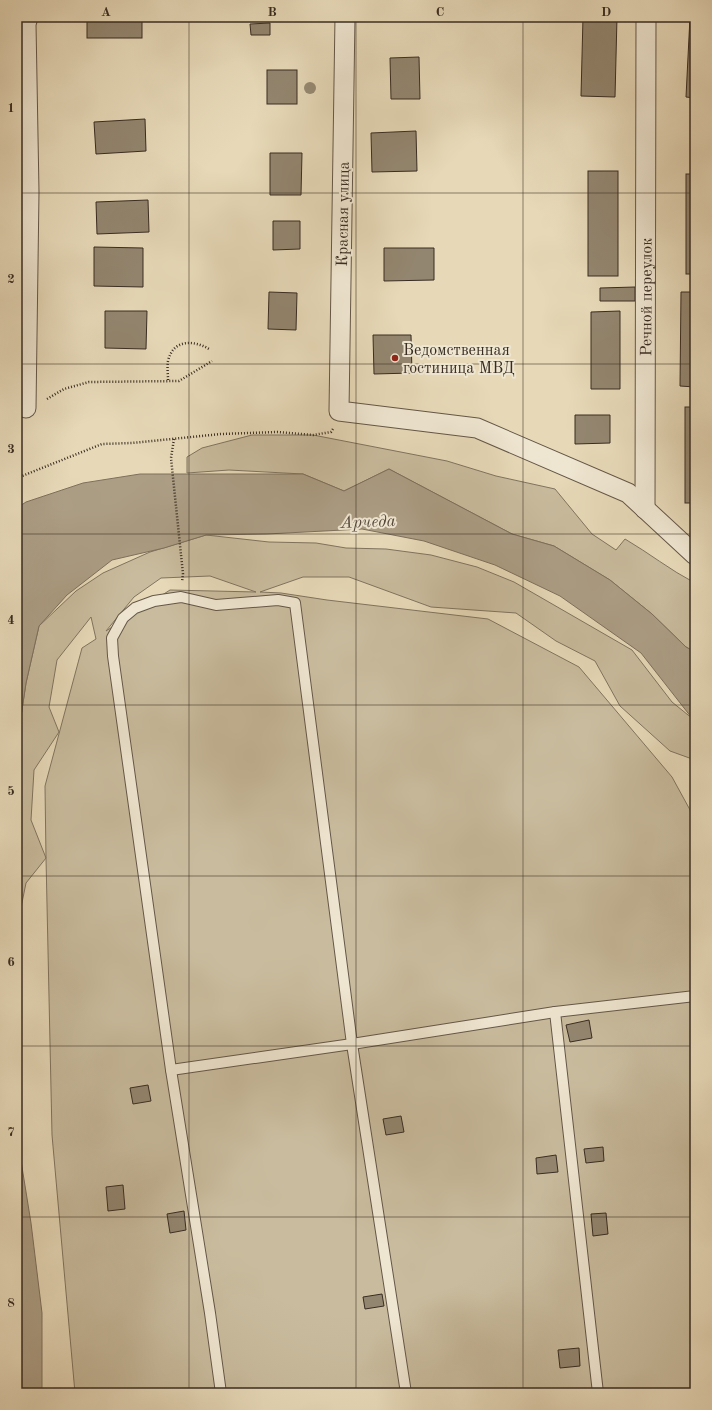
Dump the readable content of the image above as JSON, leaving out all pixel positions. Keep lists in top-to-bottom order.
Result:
{
  "streets": {
    "street": ["Красная улица", "Речной переулок"]
  },
  "water": ["Арчеда"],
  "places": ["Ведомственная гостиница МВД"],
  "grid": {
    "columns": [
      "A",
      "B",
      "C",
      "D"
    ],
    "rows": [
      "1",
      "2",
      "3",
      "4",
      "5",
      "6",
      "7",
      "8"
    ]
  }
}
